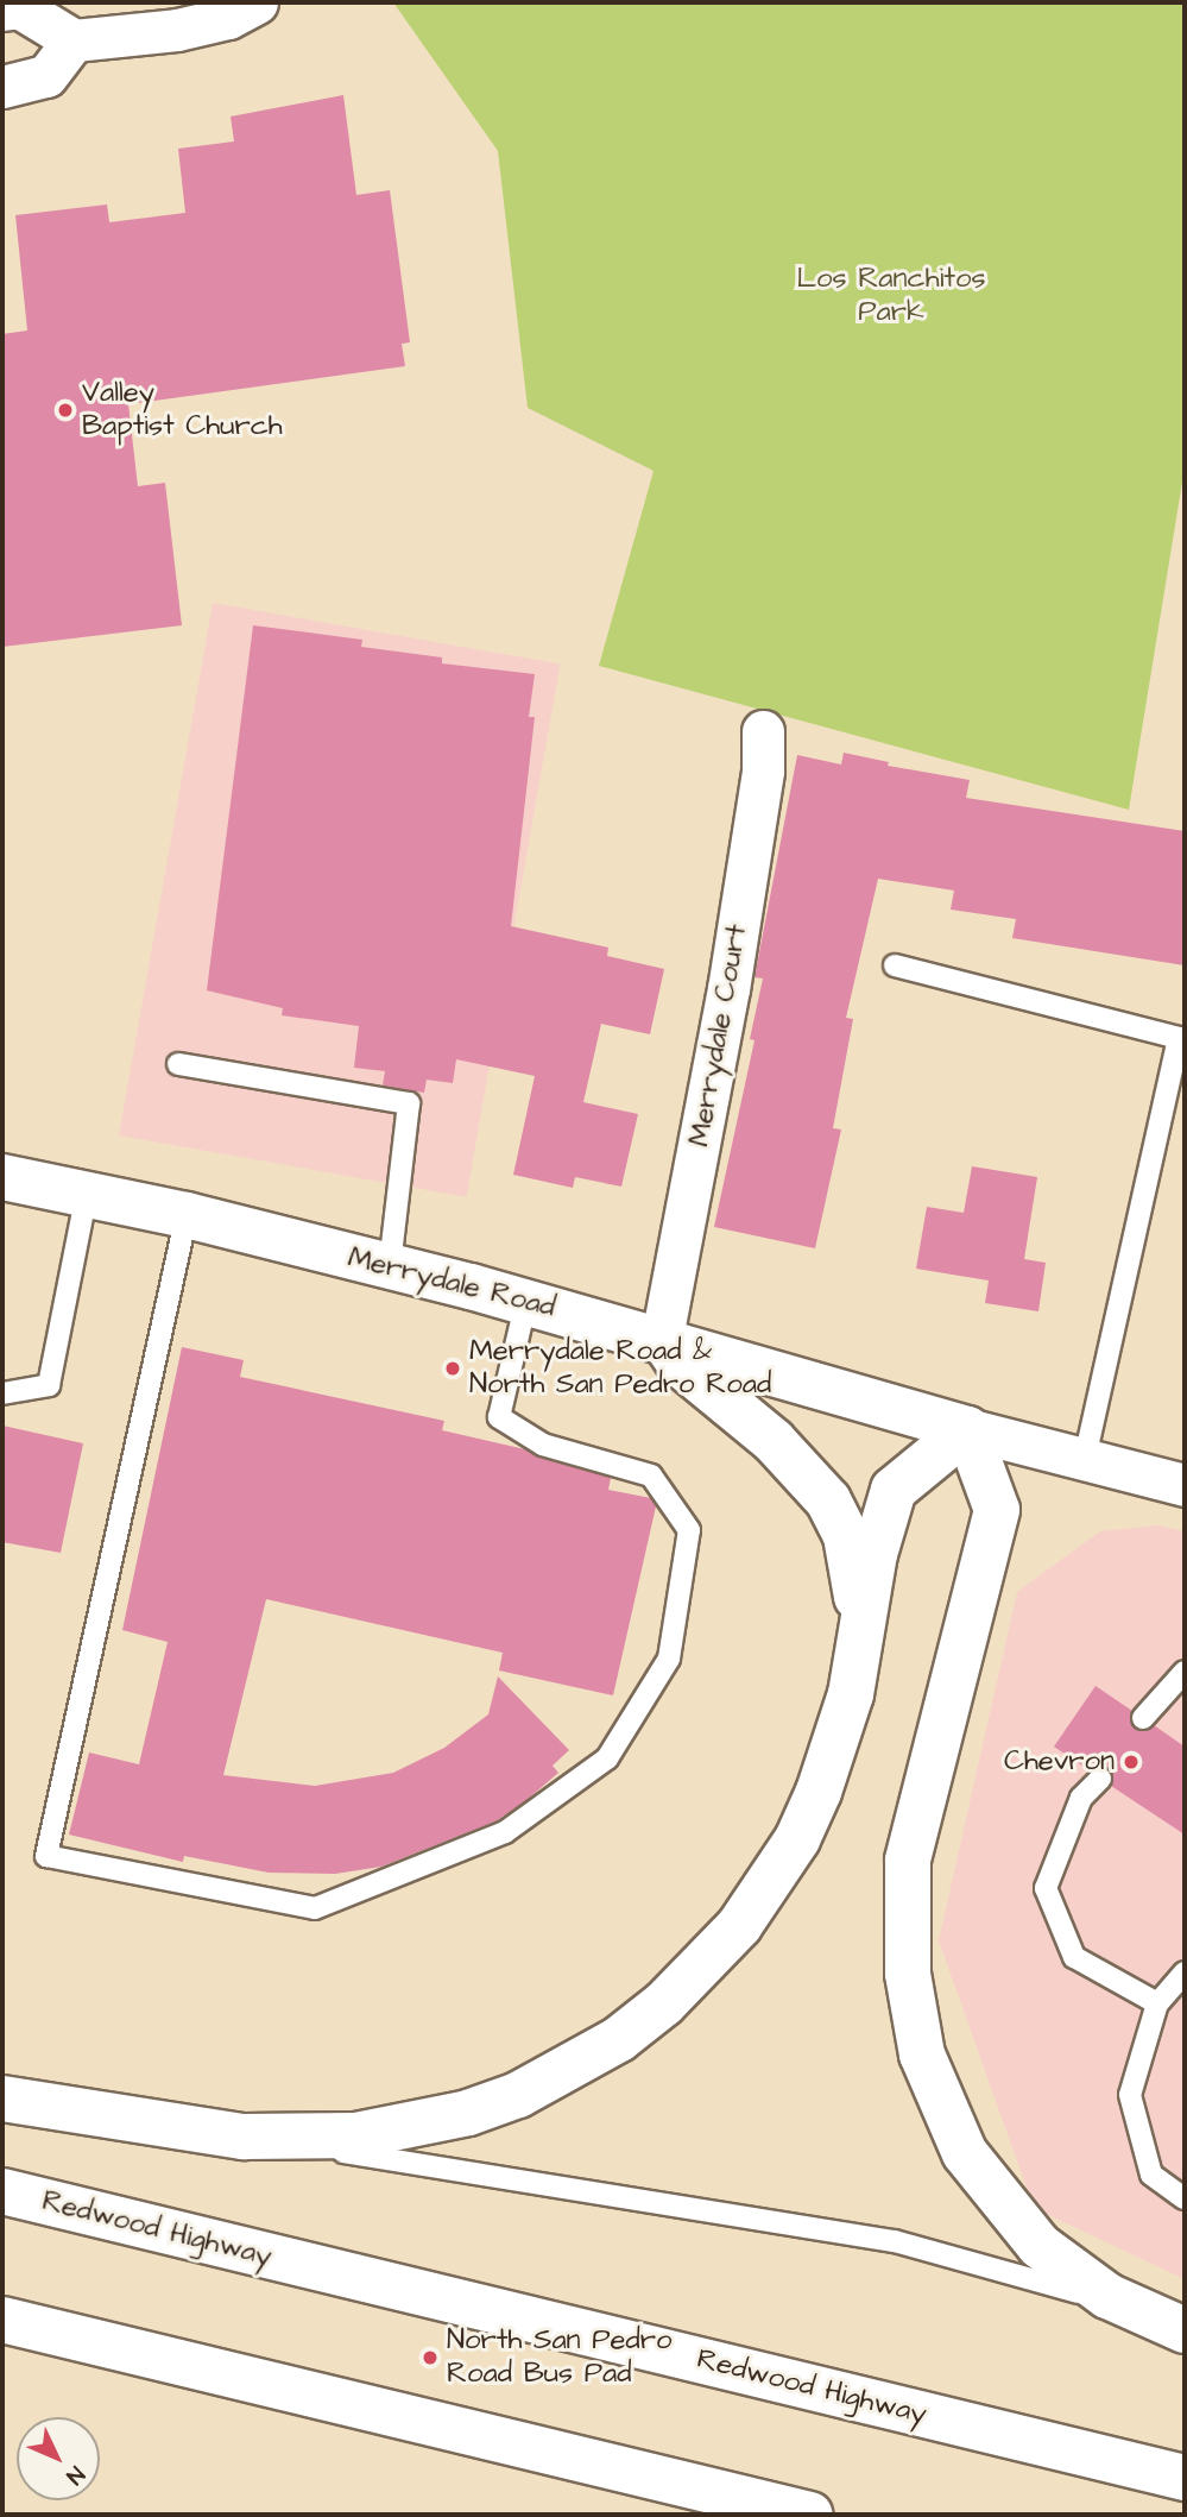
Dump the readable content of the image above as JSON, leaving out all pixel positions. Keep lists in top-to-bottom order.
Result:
{
  "streets": {
    "main road": ["Merrydale Road", "Redwood Highway"],
    "street": ["Merrydale Court"]
  },
  "crossings": [
    ["Merrydale Court", "Merrydale Road"]
  ],
  "parks": ["Los Ranchitos Park"],
  "places": [
    "Valley Baptist Church",
    "Merrydale Road & North San Pedro Road",
    "Chevron",
    "North San Pedro Road Bus Pad"
  ],
  "north": "bottom right"
}
